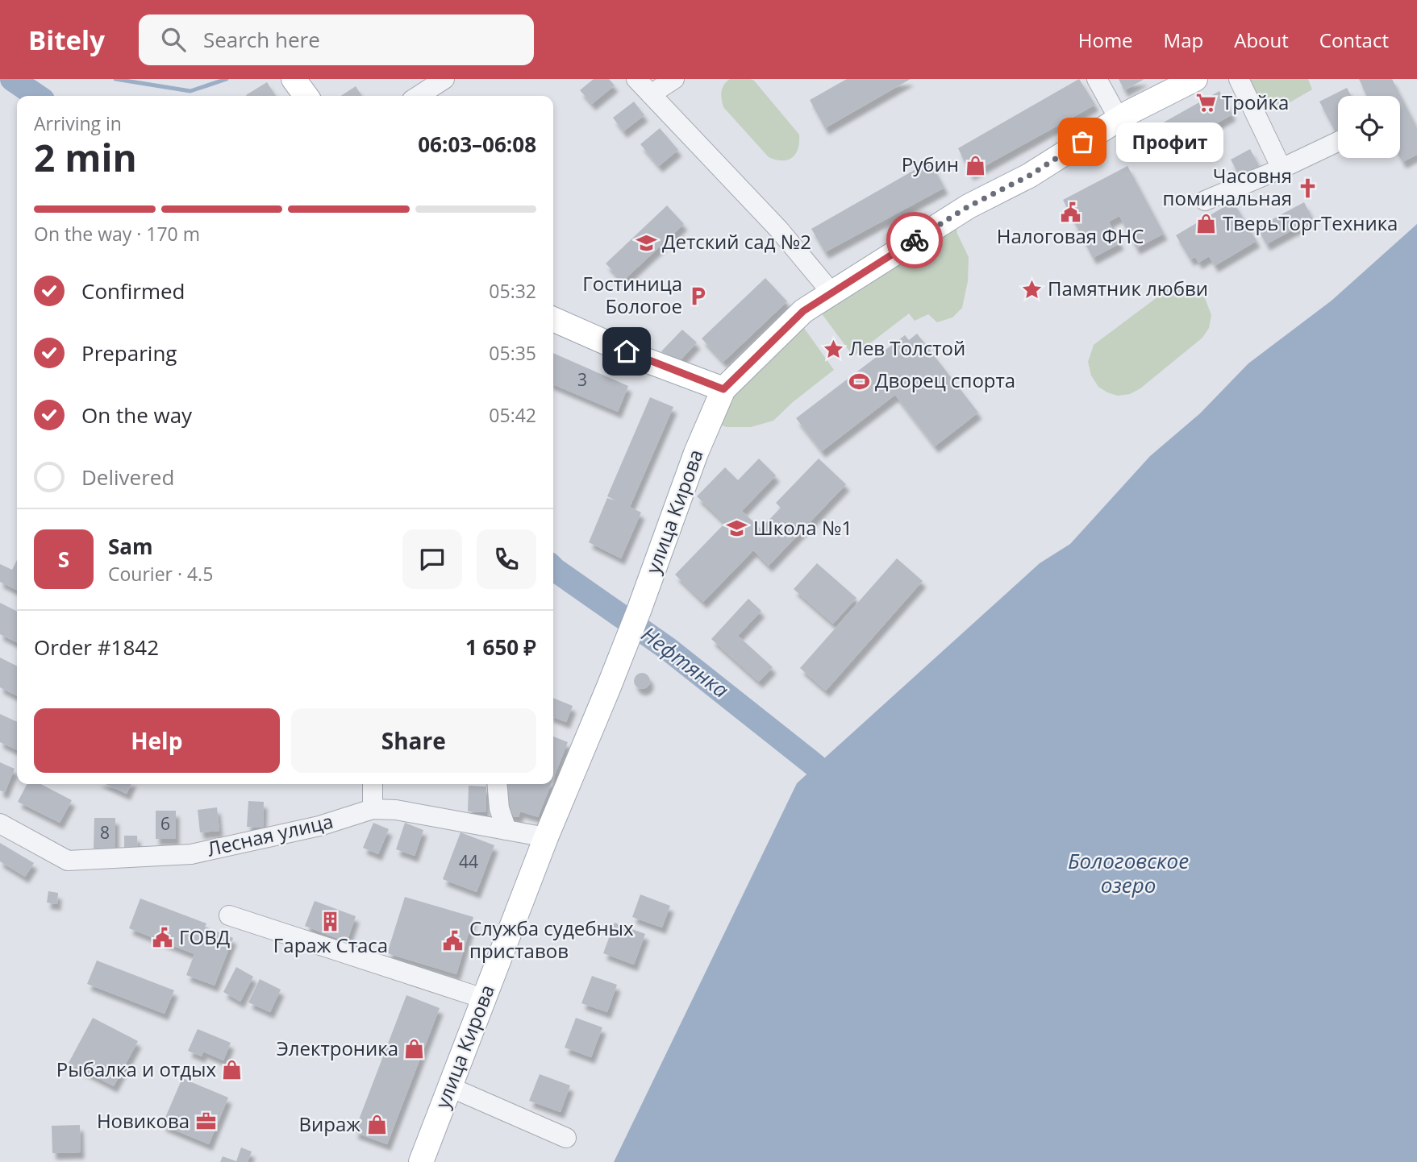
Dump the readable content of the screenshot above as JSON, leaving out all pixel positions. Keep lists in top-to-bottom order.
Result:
{
  "streets": {
    "main road": ["улица Кирова"],
    "street": ["Лесная улица"]
  },
  "crossings": [
    ["улица Кирова", "Лесная улица"]
  ],
  "water": ["Нефтянка", "Бологовское озеро"],
  "places": {
    "supermarket": ["Тройка"],
    "other": ["Профит"],
    "shop": [
      "Рубин",
      "ТверьТоргТехника",
      "Электроника",
      "Рыбалка и отдых",
      "Вираж"
    ],
    "church": ["Часовня поминальная"],
    "public building": ["Налоговая ФНС", "ГОВД", "Служба судебных приставов"],
    "school or university": ["Детский сад №2", "Школа №1"],
    "place": ["Памятник любви", "Лев Толстой"],
    "parking": ["Гостиница Бологое"],
    "sports": ["Дворец спорта"],
    "building": ["Гараж Стаса"],
    "office": ["Новикова"]
  },
  "house_numbers": [
    "3",
    "6",
    "8",
    "44"
  ],
  "page": {
    "header": "Bitely",
    "search": "Search here",
    "nav": [
      "Home",
      "Map",
      "About",
      "Contact"
    ],
    "heading": ["2 min", "Arriving in", "06:03–06:08"],
    "panel": [
      "Sam",
      "Courier · 4.5",
      "Order #1842",
      "1 650 ₽"
    ],
    "bubble": "Профит",
    "bar": "On the way · 170 m",
    "list": [
      ["Confirmed", "05:32"],
      ["Preparing", "05:35"],
      ["On the way", "05:42"],
      "Delivered"
    ],
    "round": "S",
    "buttons": ["Help", "Share"]
  }
}
